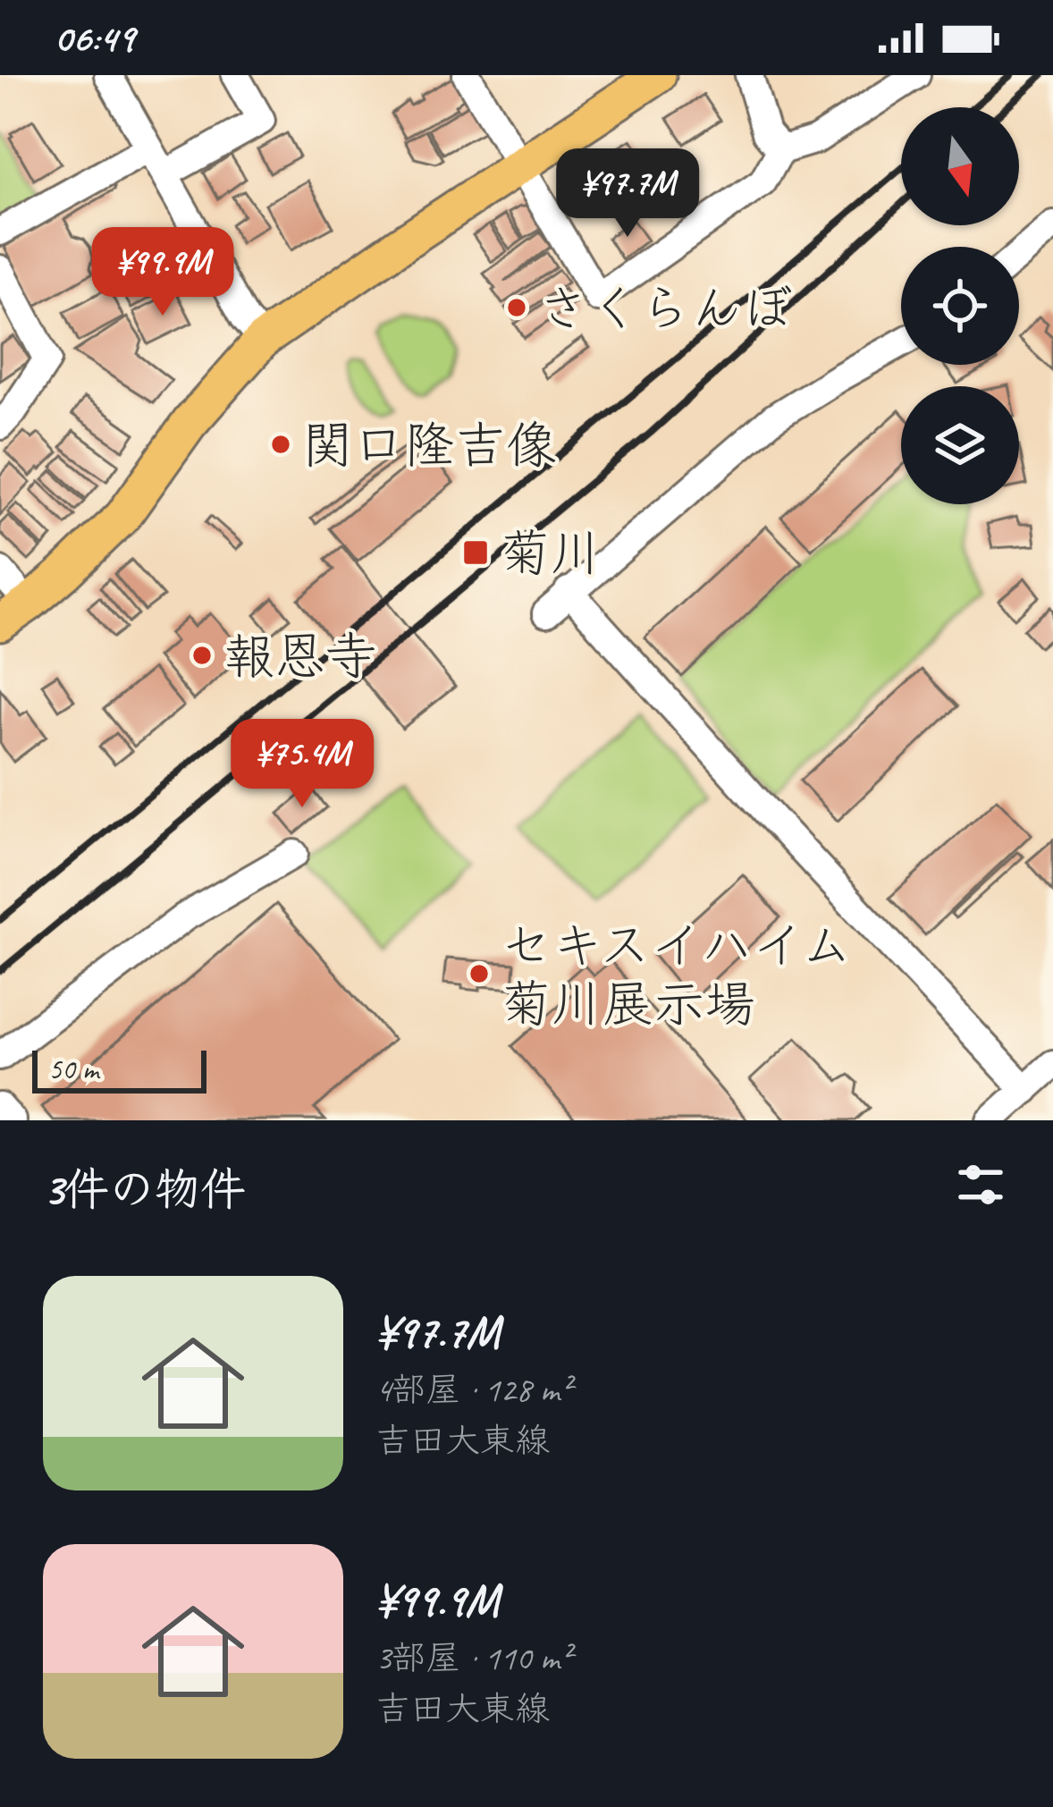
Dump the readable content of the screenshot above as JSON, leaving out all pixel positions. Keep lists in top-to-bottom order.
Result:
{
  "places": {
    "other": [
      "さくらんぼ",
      "関口隆吉像",
      "報恩寺",
      "セキスイハイム 菊川展示場"
    ],
    "transit": ["菊川"]
  },
  "scale_bar": "50 m",
  "north": "bottom",
  "page": {
    "status": "06:49",
    "price": ["¥97.7M", "¥99.9M", "¥75.4M"],
    "scale": "50 m",
    "heading": "3件の物件",
    "list": [
      {
        "name": "¥97.7M",
        "note": "4部屋 · 128 m² · 吉田大東線"
      },
      {
        "name": "¥99.9M",
        "note": "3部屋 · 110 m² · 吉田大東線"
      }
    ]
  }
}
